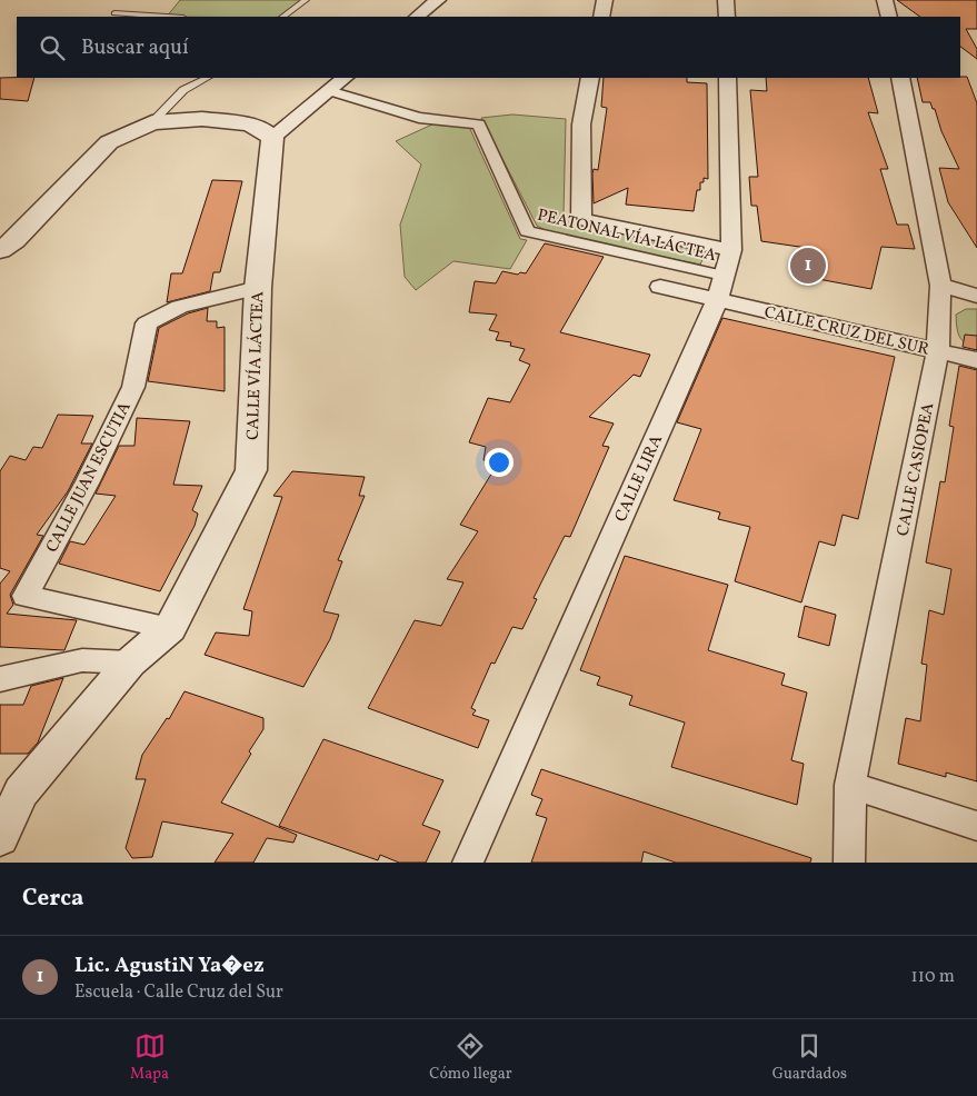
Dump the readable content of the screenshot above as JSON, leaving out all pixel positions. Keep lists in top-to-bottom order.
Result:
{
  "streets": {
    "street": [
      "PEATONAL VÍA LÁCTEA",
      "CALLE CRUZ DEL SUR",
      "CALLE VÍA LÁCTEA",
      "CALLE CASIOPEA",
      "CALLE JUAN ESCUTIA",
      "CALLE LIRA"
    ]
  },
  "crossings": [
    ["PEATONAL VÍA LÁCTEA", "CALLE CRUZ DEL SUR"],
    ["PEATONAL VÍA LÁCTEA", "CALLE LIRA"],
    ["CALLE CRUZ DEL SUR", "CALLE CASIOPEA"],
    ["CALLE CRUZ DEL SUR", "CALLE LIRA"],
    ["CALLE VÍA LÁCTEA", "CALLE JUAN ESCUTIA"]
  ],
  "page": {
    "search": "Buscar aquí",
    "pins": "1",
    "heading": "Cerca",
    "list": [
      {
        "mark": "1",
        "name": "Lic. AgustiN Ya�ez",
        "note": "Escuela · Calle Cruz del Sur",
        "value": "110 m"
      }
    ],
    "nav": ["Mapa", "Cómo llegar", "Guardados"]
  }
}
